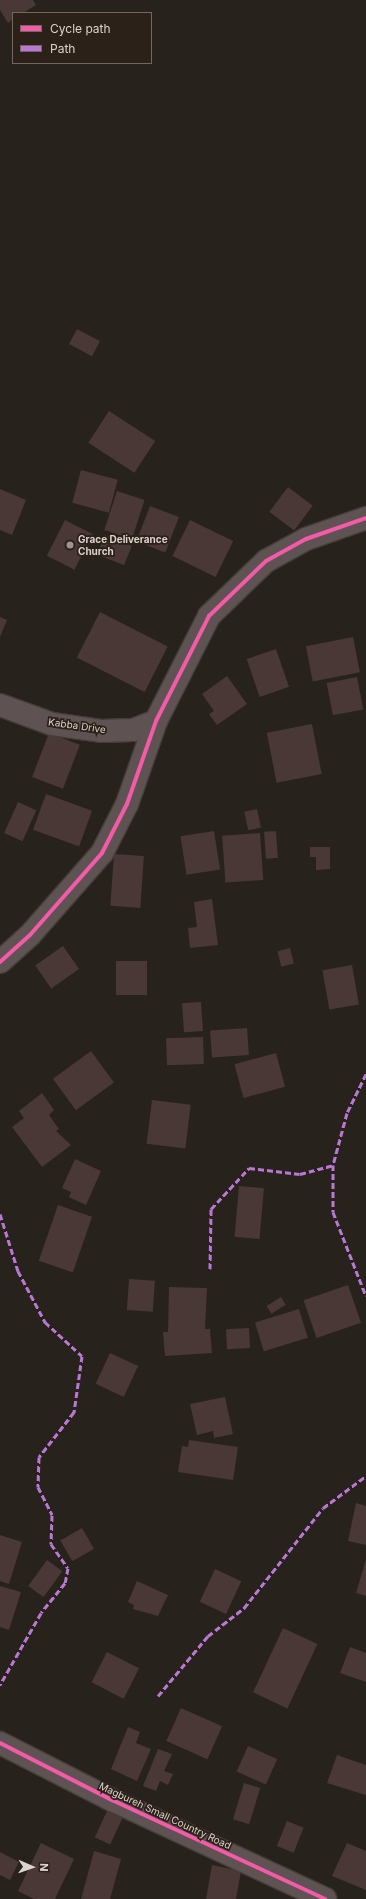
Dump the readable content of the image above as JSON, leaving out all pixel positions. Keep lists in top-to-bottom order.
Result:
{
  "streets": {
    "street": ["Kabba Drive", "Magbureh Small Country Road"]
  },
  "places": ["Grace Deliverance Church"],
  "legend": ["Cycle path", "Path"],
  "north": "right"
}
